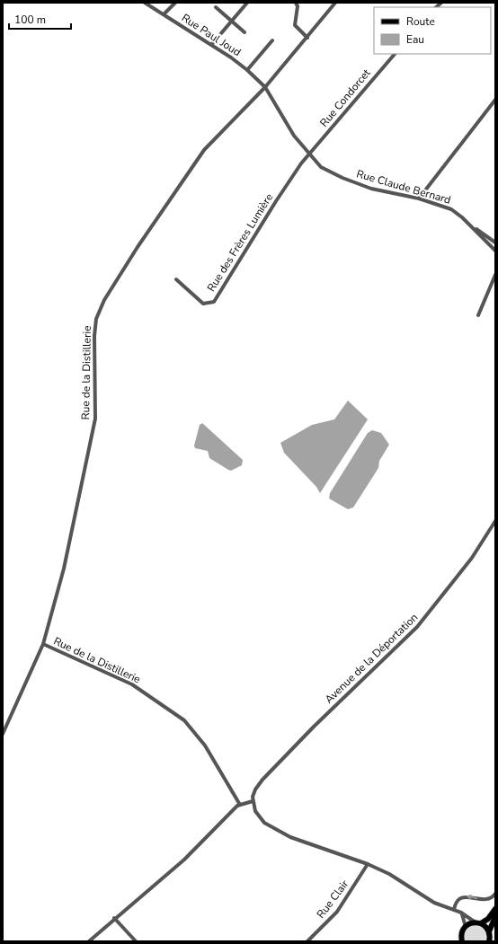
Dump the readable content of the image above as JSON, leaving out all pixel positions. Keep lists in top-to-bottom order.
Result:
{
  "streets": {
    "street": [
      "Rue Paul Joud",
      "Rue Condorcet",
      "Rue Claude Bernard",
      "Rue des Frères Lumière",
      "Rue de la Distillerie",
      "Avenue de la Déportation",
      "Rue Clair"
    ]
  },
  "crossings": [
    ["Rue Paul Joud", "Rue Claude Bernard"],
    ["Rue Paul Joud", "Rue de la Distillerie"],
    ["Rue Condorcet", "Rue Claude Bernard"],
    ["Rue Condorcet", "Rue des Frères Lumière"],
    ["Rue Claude Bernard", "Rue des Frères Lumière"],
    ["Rue Claude Bernard", "Rue de la Distillerie"]
  ],
  "legend": ["Route", "Eau"],
  "scale_bar": "100 m"
}
